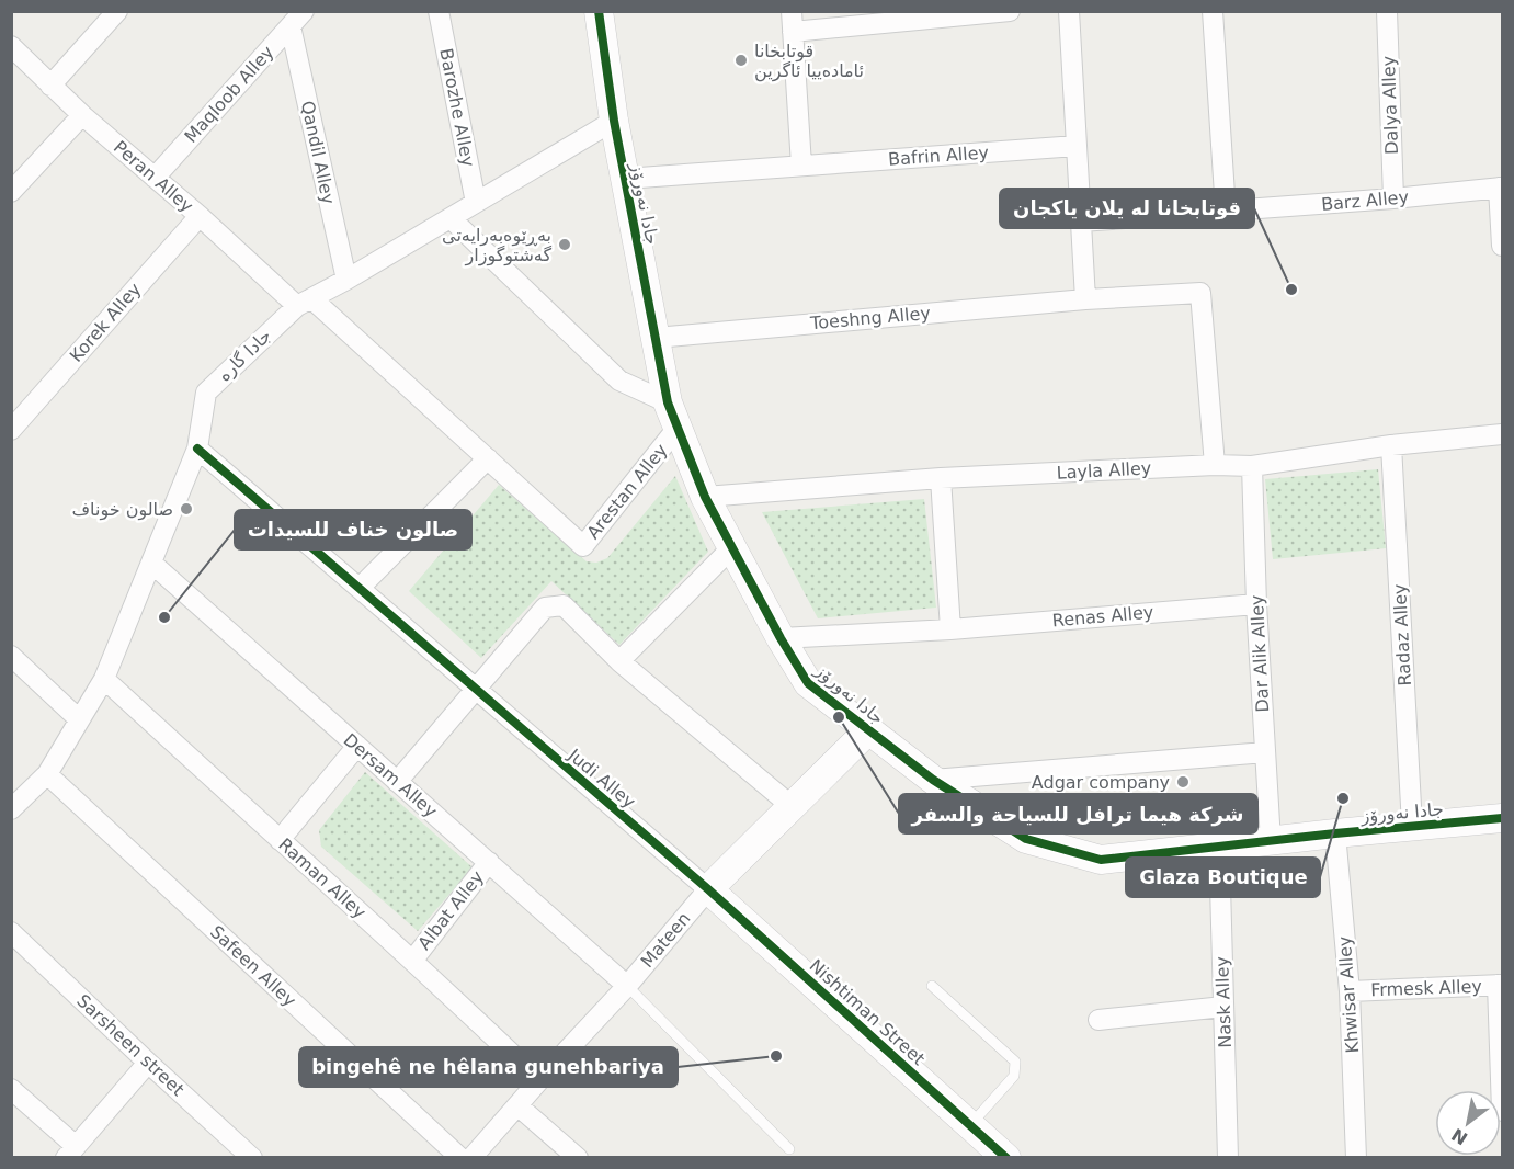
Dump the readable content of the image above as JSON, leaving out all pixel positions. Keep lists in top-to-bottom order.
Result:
{
  "streets": {
    "street": [
      "Maqloob Alley",
      "Dalya Alley",
      "Barozhe Alley",
      "Qandil Alley",
      "Bafrin Alley",
      "Peran Alley",
      "Barz Alley",
      "جادا نەورۆز",
      "Toeshng Alley",
      "Korek Alley",
      "جادا گارە",
      "Layla Alley",
      "Arestan Alley",
      "Renas Alley",
      "Radaz Alley",
      "Dar Alik Alley",
      "Dersam Alley",
      "Judi Alley",
      "Raman Alley",
      "Albat Alley",
      "Mateen",
      "Safeen Alley",
      "Frmesk Alley",
      "Khwisar Alley",
      "Nask Alley",
      "Nishtiman Street",
      "Sarsheen street"
    ]
  },
  "crossings": [
    ["Maqloob Alley", "Qandil Alley"],
    ["Maqloob Alley", "Peran Alley"],
    ["Dalya Alley", "Barz Alley"],
    ["Barozhe Alley", "جادا گارە"],
    ["Qandil Alley", "جادا گارە"],
    ["Bafrin Alley", "جادا نەورۆز"],
    ["Peran Alley", "Korek Alley"],
    ["Peran Alley", "جادا گارە"],
    ["Peran Alley", "Arestan Alley"],
    ["جادا نەورۆز", "Toeshng Alley"],
    ["جادا نەورۆز", "جادا گارە"],
    ["جادا نەورۆز", "Layla Alley"],
    ["جادا نەورۆز", "Arestan Alley"],
    ["جادا نەورۆز", "Renas Alley"],
    ["جادا نەورۆز", "Radaz Alley"],
    ["جادا نەورۆز", "Dar Alik Alley"],
    ["جادا نەورۆز", "Mateen"],
    ["جادا نەورۆز", "Khwisar Alley"],
    ["جادا نەورۆز", "Nask Alley"],
    ["Toeshng Alley", "Layla Alley"],
    ["جادا گارە", "Arestan Alley"],
    ["جادا گارە", "Dersam Alley"],
    ["جادا گارە", "Judi Alley"],
    ["جادا گارە", "Raman Alley"],
    ["جادا گارە", "Safeen Alley"],
    ["Layla Alley", "Radaz Alley"],
    ["Layla Alley", "Dar Alik Alley"],
    ["Renas Alley", "Dar Alik Alley"],
    ["Dersam Alley", "Albat Alley"],
    ["Dersam Alley", "Mateen"],
    ["Judi Alley", "Mateen"],
    ["Judi Alley", "Nishtiman Street"],
    ["Raman Alley", "Albat Alley"],
    ["Raman Alley", "Mateen"],
    ["Mateen", "Nishtiman Street"],
    ["Frmesk Alley", "Khwisar Alley"]
  ],
  "places": [
    "قوتابخانا ئامادەییا ئاگرین",
    "بەڕێوەبەرایەتی گەشتوگوزار",
    "قوتابخانا له يلان ياكجان",
    "صالون خوناف",
    "صالون خناف للسيدات",
    "شركة هيما ترافل للسياحة والسفر",
    "Adgar company",
    "Glaza Boutique",
    "bingehê ne hêlana gunehbariya"
  ],
  "north": "bottom left"
}
